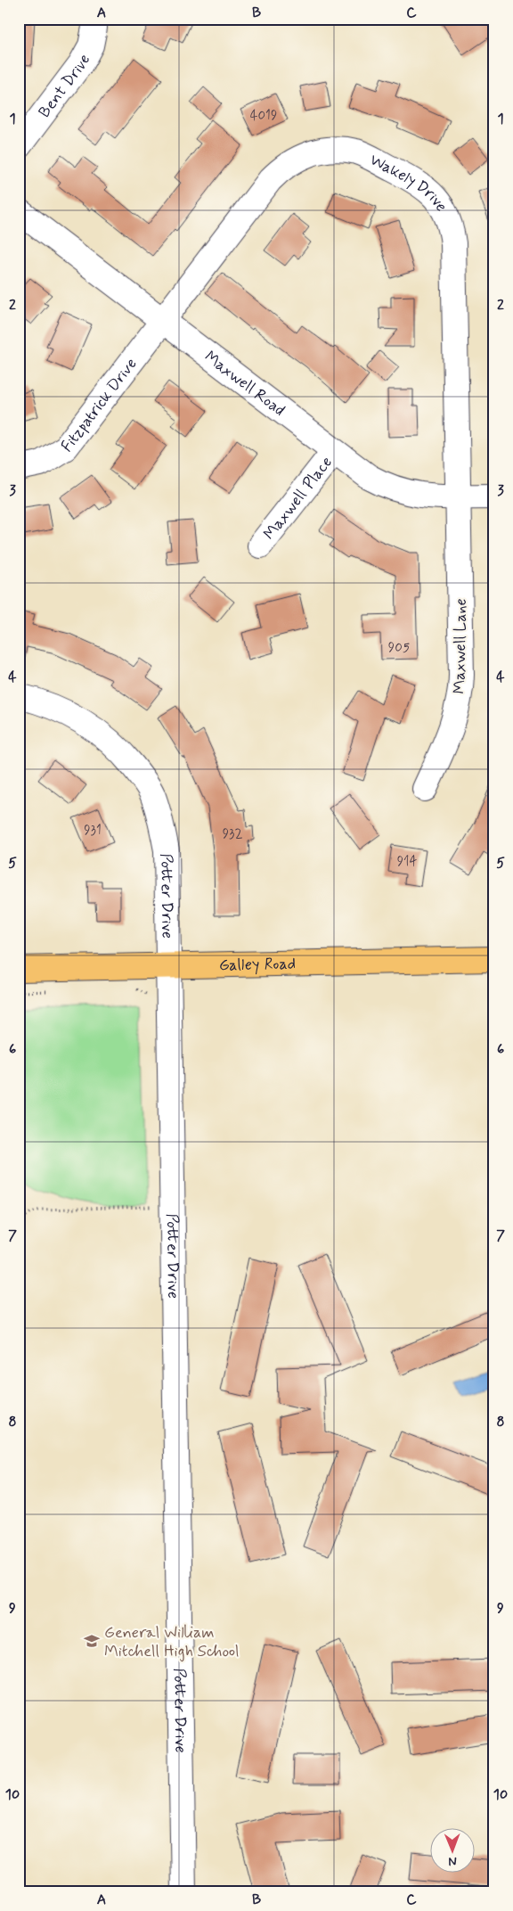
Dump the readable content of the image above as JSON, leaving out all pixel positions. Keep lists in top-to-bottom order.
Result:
{
  "streets": {
    "main road": ["Galley Road"],
    "street": [
      "Bent Drive",
      "Wakely Drive",
      "Maxwell Road",
      "Fitzpatrick Drive",
      "Maxwell Place",
      "Maxwell Lane",
      "Potter Drive"
    ]
  },
  "crossings": [
    ["Wakely Drive", "Maxwell Road"],
    ["Wakely Drive", "Fitzpatrick Drive"],
    ["Wakely Drive", "Maxwell Lane"],
    ["Maxwell Road", "Fitzpatrick Drive"],
    ["Maxwell Road", "Maxwell Place"],
    ["Maxwell Road", "Maxwell Lane"],
    ["Potter Drive", "Galley Road"]
  ],
  "places": {
    "school or university": ["General William Mitchell High School"]
  },
  "house_numbers": [
    "4019",
    "905",
    "931",
    "932",
    "914"
  ],
  "north": "bottom",
  "grid": {
    "columns": ["A", "B", "C"],
    "rows": [
      "1",
      "2",
      "3",
      "4",
      "5",
      "6",
      "7",
      "8",
      "9",
      "10"
    ]
  }
}
